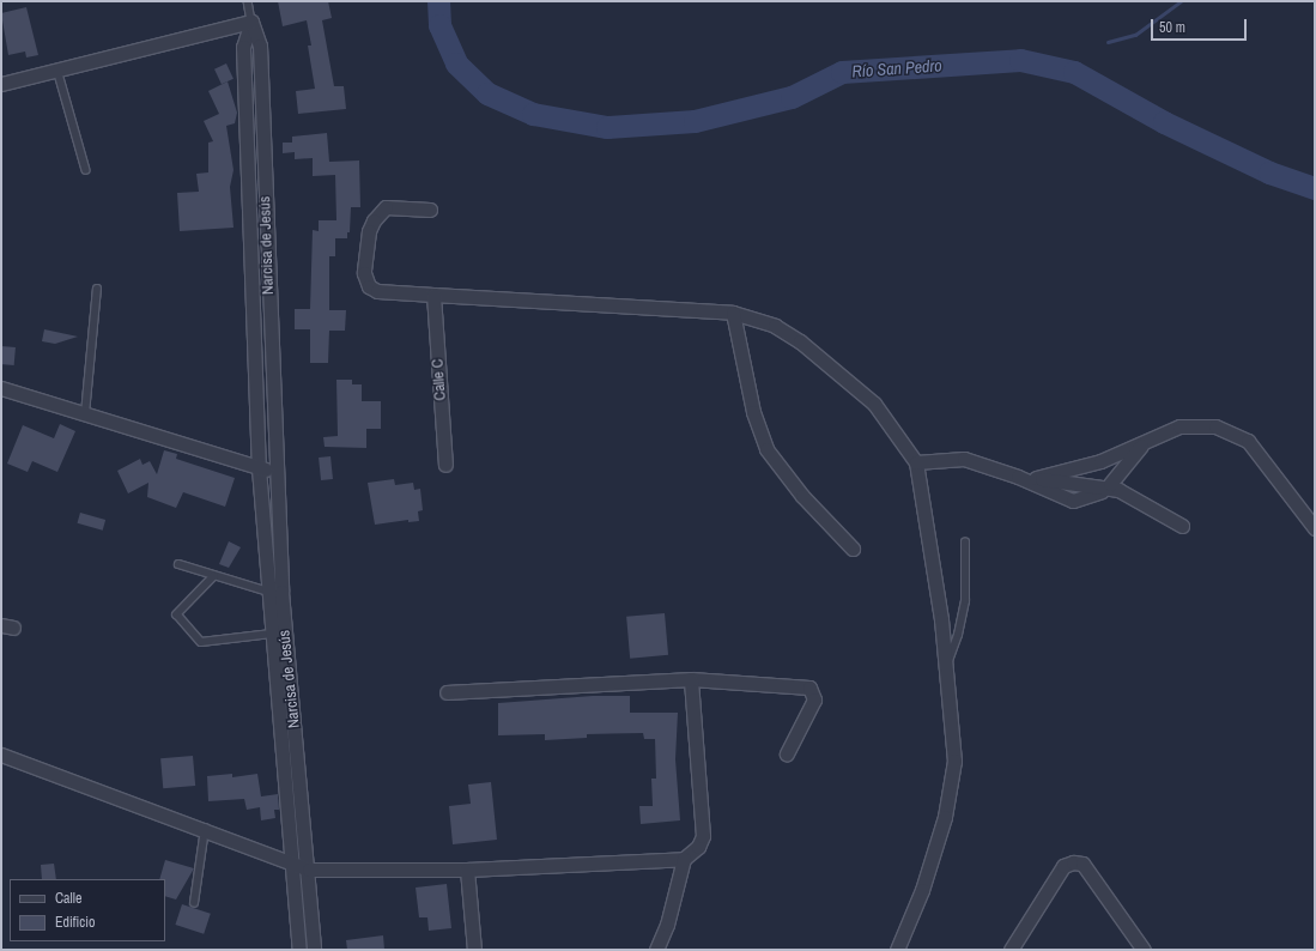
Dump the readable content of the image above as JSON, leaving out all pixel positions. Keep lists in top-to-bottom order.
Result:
{
  "streets": {
    "street": ["Narcisa de Jesús", "Calle C"]
  },
  "water": ["Río San Pedro"],
  "legend": ["Calle", "Edificio"],
  "scale_bar": "50 m"
}
